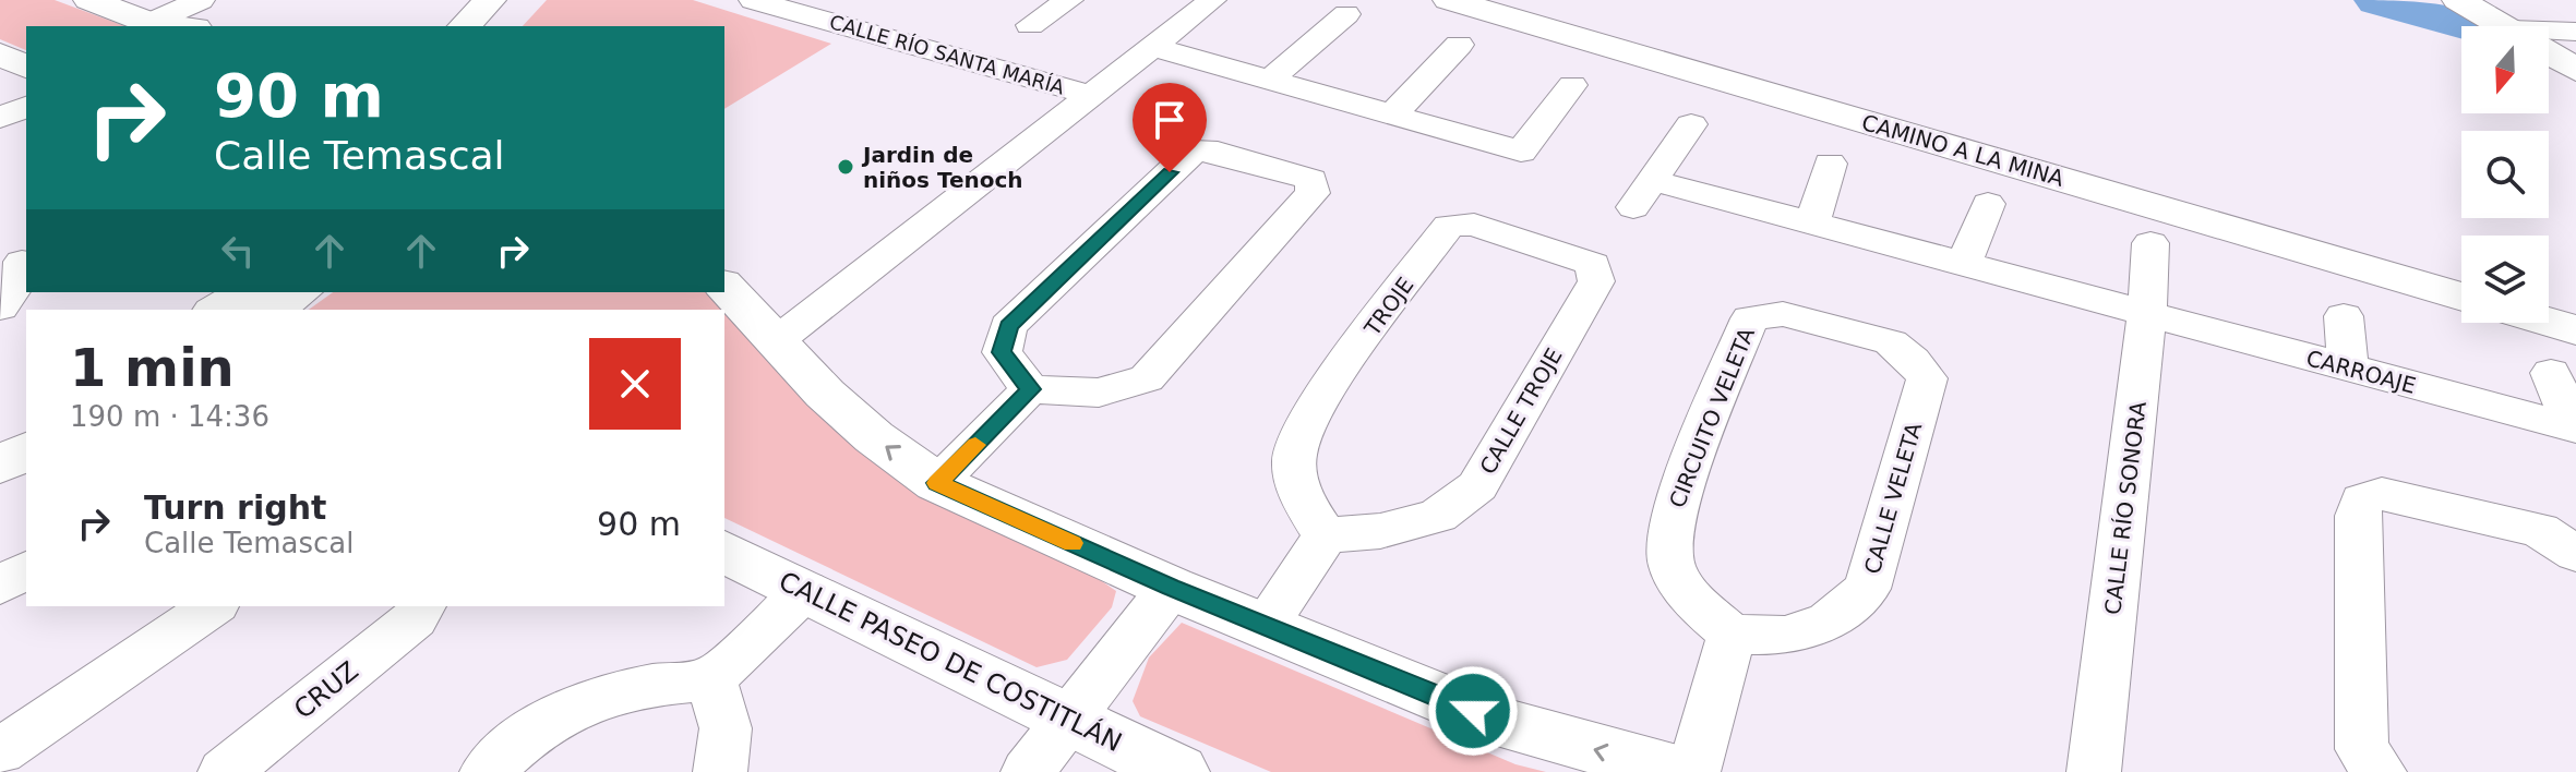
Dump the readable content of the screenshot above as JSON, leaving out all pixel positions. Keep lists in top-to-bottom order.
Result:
{
  "streets": {
    "street": [
      "CALLE RÍO SANTA MARÍA",
      "CAMINO A LA MINA",
      "TROJE",
      "CARROAJE",
      "CALLE TROJE",
      "CIRCUITO VELETA",
      "CALLE VELETA",
      "CALLE RÍO SONORA",
      "CALLE PASEO DE COSTITLÁN",
      "CRUZ"
    ]
  },
  "crossings": [
    ["TROJE", "CALLE TROJE"],
    ["CARROAJE", "CALLE RÍO SONORA"],
    ["CIRCUITO VELETA", "CALLE VELETA"]
  ],
  "places": ["Jardin de niños Tenoch"],
  "north": "bottom",
  "page": {
    "turn": ["90 m", "Calle Temascal"],
    "heading": ["1 min", "190 m · 14:36"],
    "list": [
      {
        "name": "Turn right",
        "note": "Calle Temascal",
        "value": "90 m"
      }
    ]
  }
}
